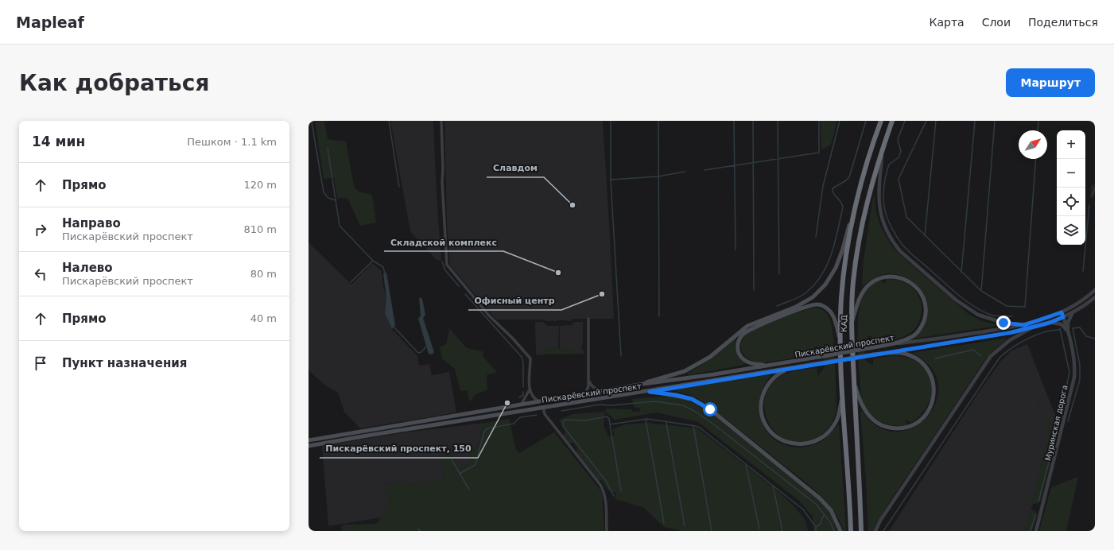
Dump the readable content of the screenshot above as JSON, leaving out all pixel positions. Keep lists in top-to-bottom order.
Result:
{
  "streets": {
    "highway": ["КАД"],
    "main road": ["Пискарёвский проспект"],
    "street": ["Муринская дорога"]
  },
  "crossings": [
    ["Пискарёвский проспект", "Муринская дорога"]
  ],
  "places": [
    "Славдом",
    "Складской комплекс",
    "Офисный центр",
    "Пискарёвский проспект, 150"
  ],
  "north": "top right",
  "page": {
    "header": "Mapleaf",
    "nav": ["Карта", "Слои", "Поделиться"],
    "buttons": "Маршрут",
    "title": "Как добраться",
    "heading": ["14 мин", "Пешком · 1.1 km"],
    "map_buttons": ["+", "−"],
    "list": [
      ["Прямо", "120 m"],
      ["Направо", "Пискарёвский проспект", "810 m"],
      ["Налево", "Пискарёвский проспект", "80 m"],
      ["Прямо", "40 m"],
      "Пункт назначения"
    ]
  }
}
